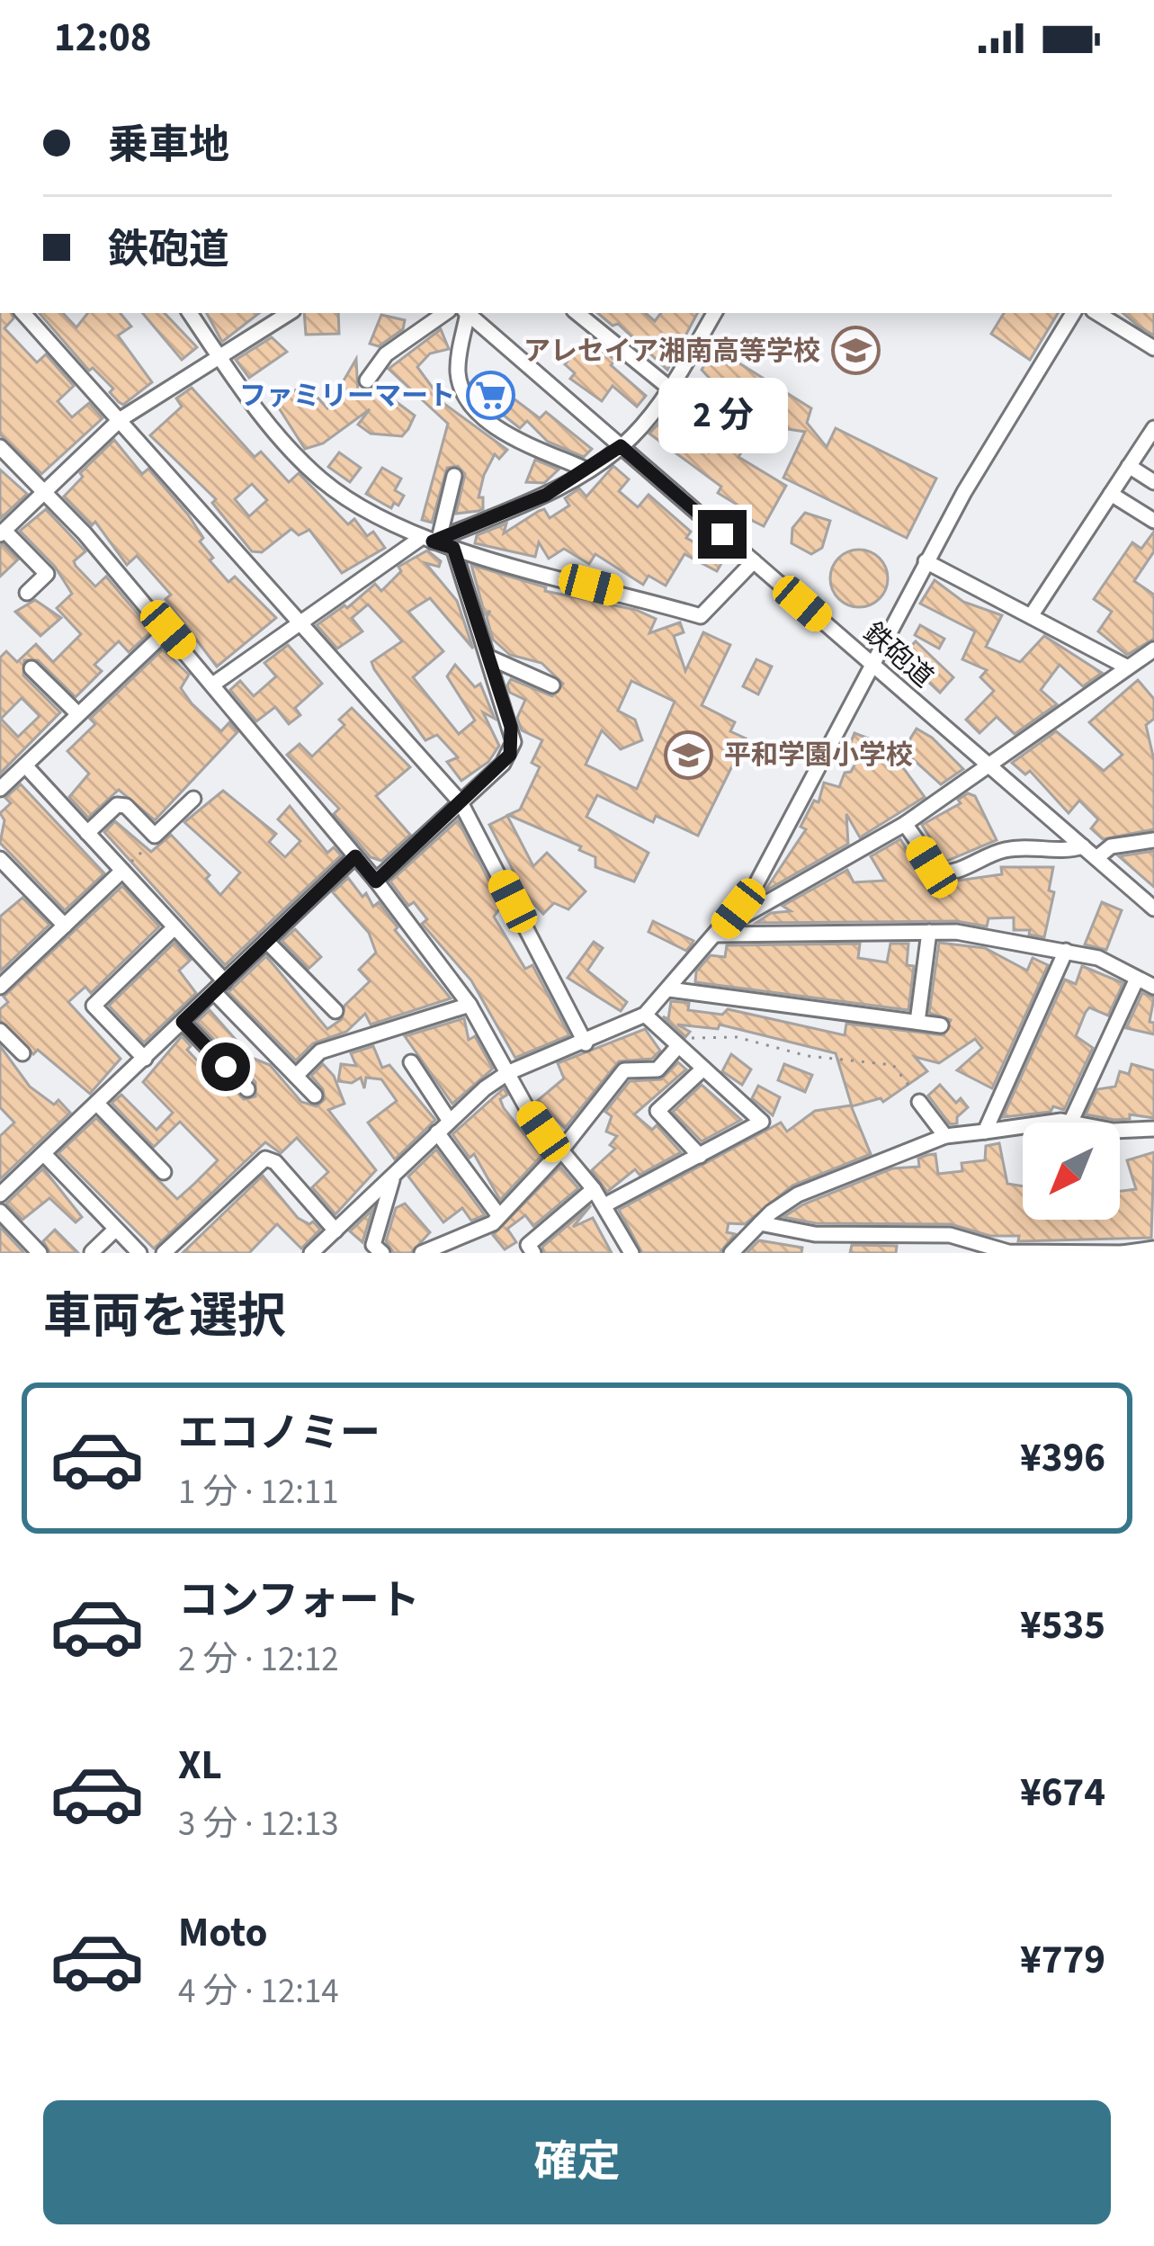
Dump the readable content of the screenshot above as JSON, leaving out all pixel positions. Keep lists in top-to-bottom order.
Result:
{
  "streets": {
    "street": ["鉄砲道"]
  },
  "places": {
    "school or university": ["アレセイア湘南高等学校", "平和学園小学校"],
    "supermarket": ["ファミリーマート"]
  },
  "north": "bottom left",
  "page": {
    "status": "12:08",
    "banner": ["乗車地", "鉄砲道"],
    "bubble": "2 分",
    "heading": "車両を選択",
    "list": [
      {
        "name": "エコノミー",
        "note": "1 分 · 12:11",
        "value": "¥396"
      },
      {
        "name": "コンフォート",
        "note": "2 分 · 12:12",
        "value": "¥535"
      },
      {
        "name": "XL",
        "note": "3 分 · 12:13",
        "value": "¥674"
      },
      {
        "name": "Moto",
        "note": "4 分 · 12:14",
        "value": "¥779"
      }
    ],
    "buttons": "確定"
  }
}
